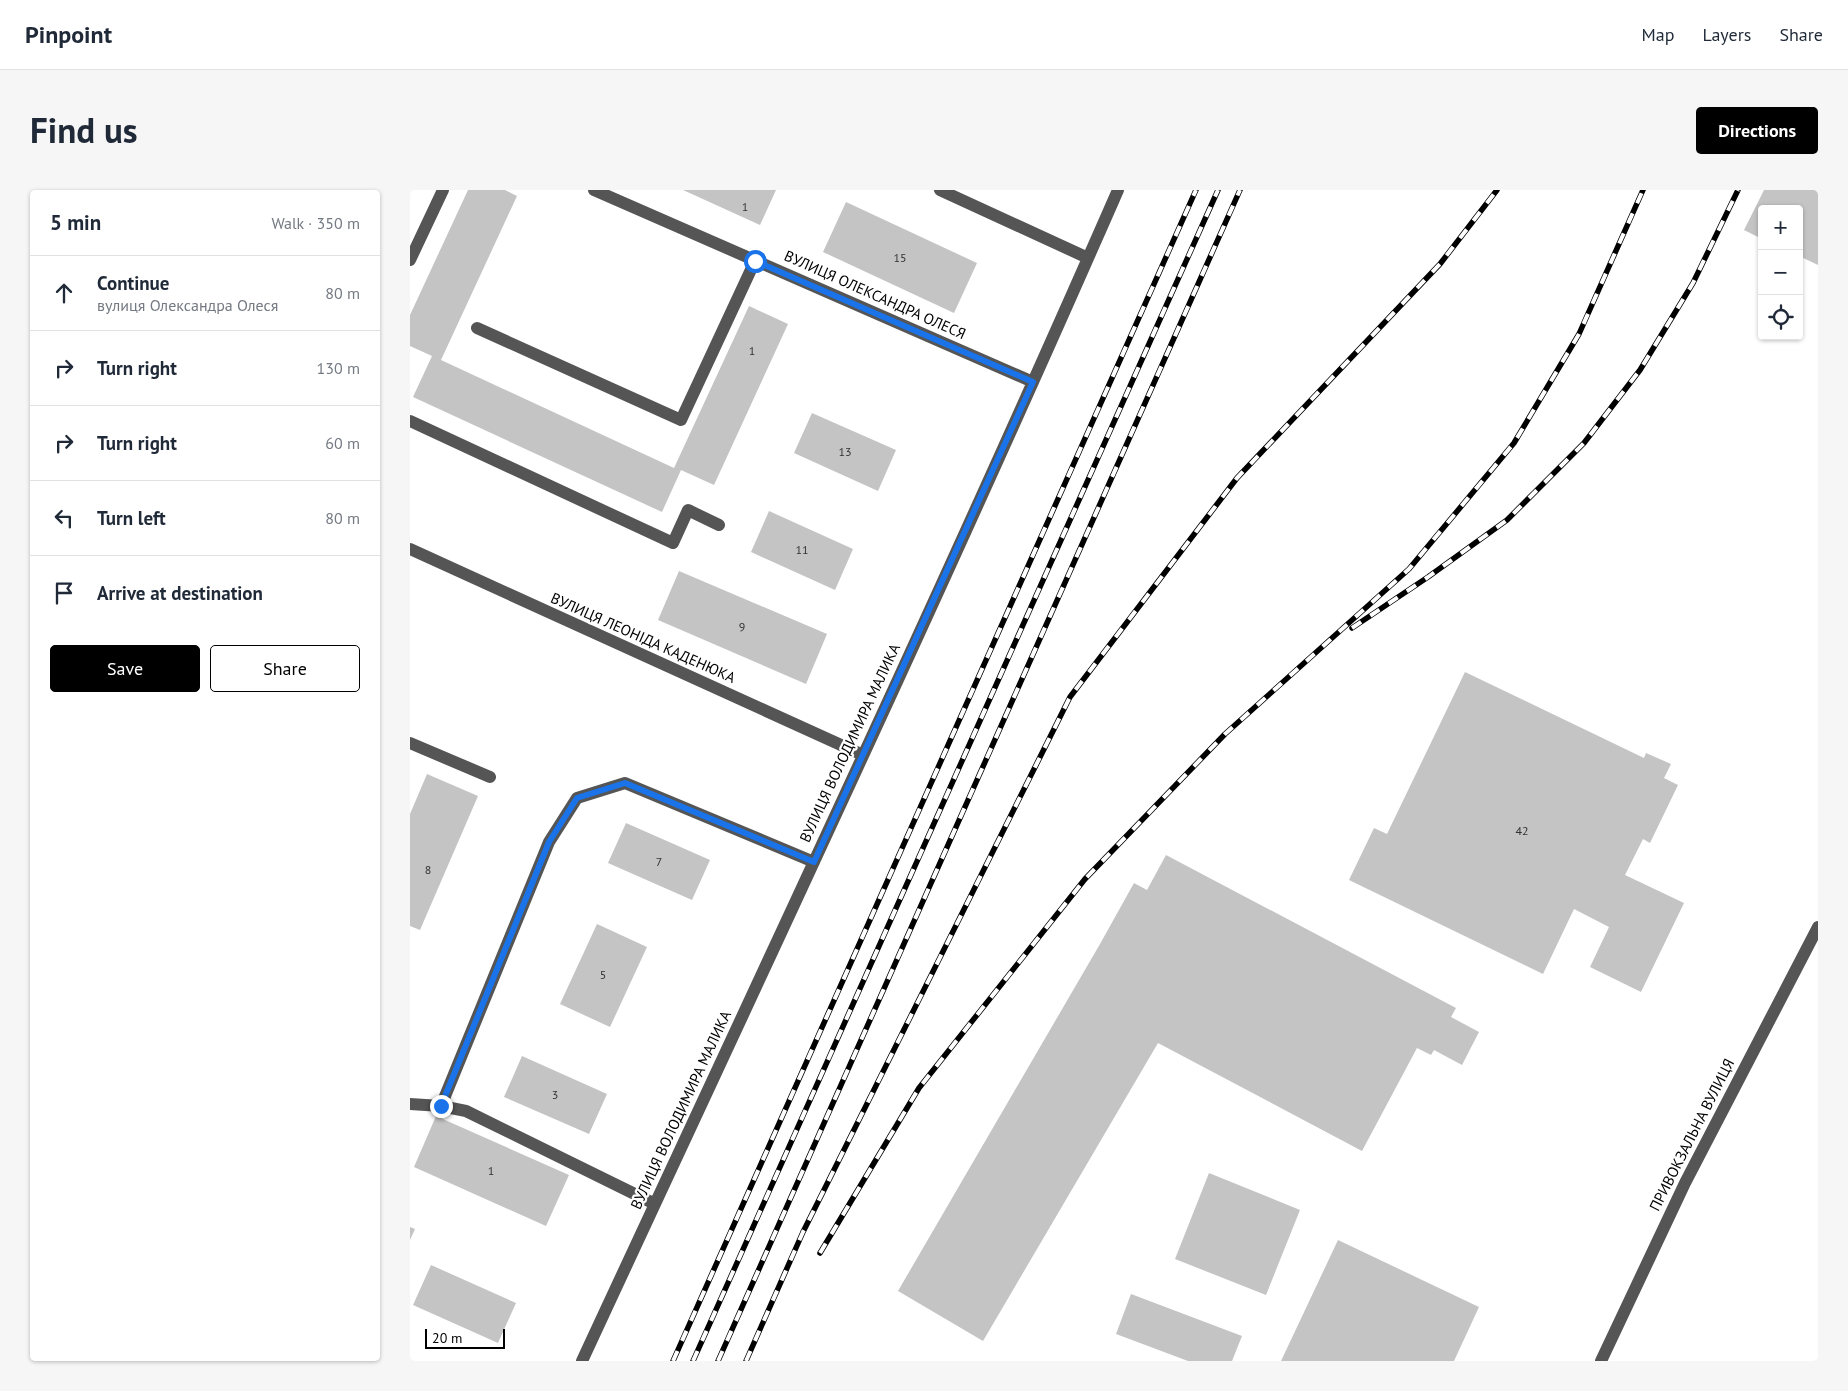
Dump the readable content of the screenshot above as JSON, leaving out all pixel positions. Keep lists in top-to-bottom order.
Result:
{
  "streets": {
    "street": [
      "ВУЛИЦЯ ОЛЕКСАНДРА ОЛЕСЯ",
      "ВУЛИЦЯ ЛЕОНІДА КАДЕНЮКА",
      "ВУЛИЦЯ ВОЛОДИМИРА МАЛИКА",
      "ПРИВОКЗАЛЬНА ВУЛИЦЯ"
    ]
  },
  "crossings": [
    ["ВУЛИЦЯ ОЛЕКСАНДРА ОЛЕСЯ", "ВУЛИЦЯ ВОЛОДИМИРА МАЛИКА"],
    ["ВУЛИЦЯ ЛЕОНІДА КАДЕНЮКА", "ВУЛИЦЯ ВОЛОДИМИРА МАЛИКА"]
  ],
  "house_numbers": [
    "1",
    "15",
    "1",
    "13",
    "11",
    "9",
    "42",
    "7",
    "8",
    "5",
    "3",
    "1"
  ],
  "scale_bar": "20 m",
  "page": {
    "header": "Pinpoint",
    "nav": ["Map", "Layers", "Share"],
    "title": "Find us",
    "buttons": [
      "Directions",
      ["Save", "Share"]
    ],
    "heading": ["5 min", "Walk · 350 m"],
    "map_buttons": ["+", "−"],
    "list": [
      ["Continue", "вулиця Олександра Олеся", "80 m"],
      ["Turn right", "130 m"],
      ["Turn right", "60 m"],
      ["Turn left", "80 m"],
      "Arrive at destination"
    ],
    "scale": "20 m"
  }
}
